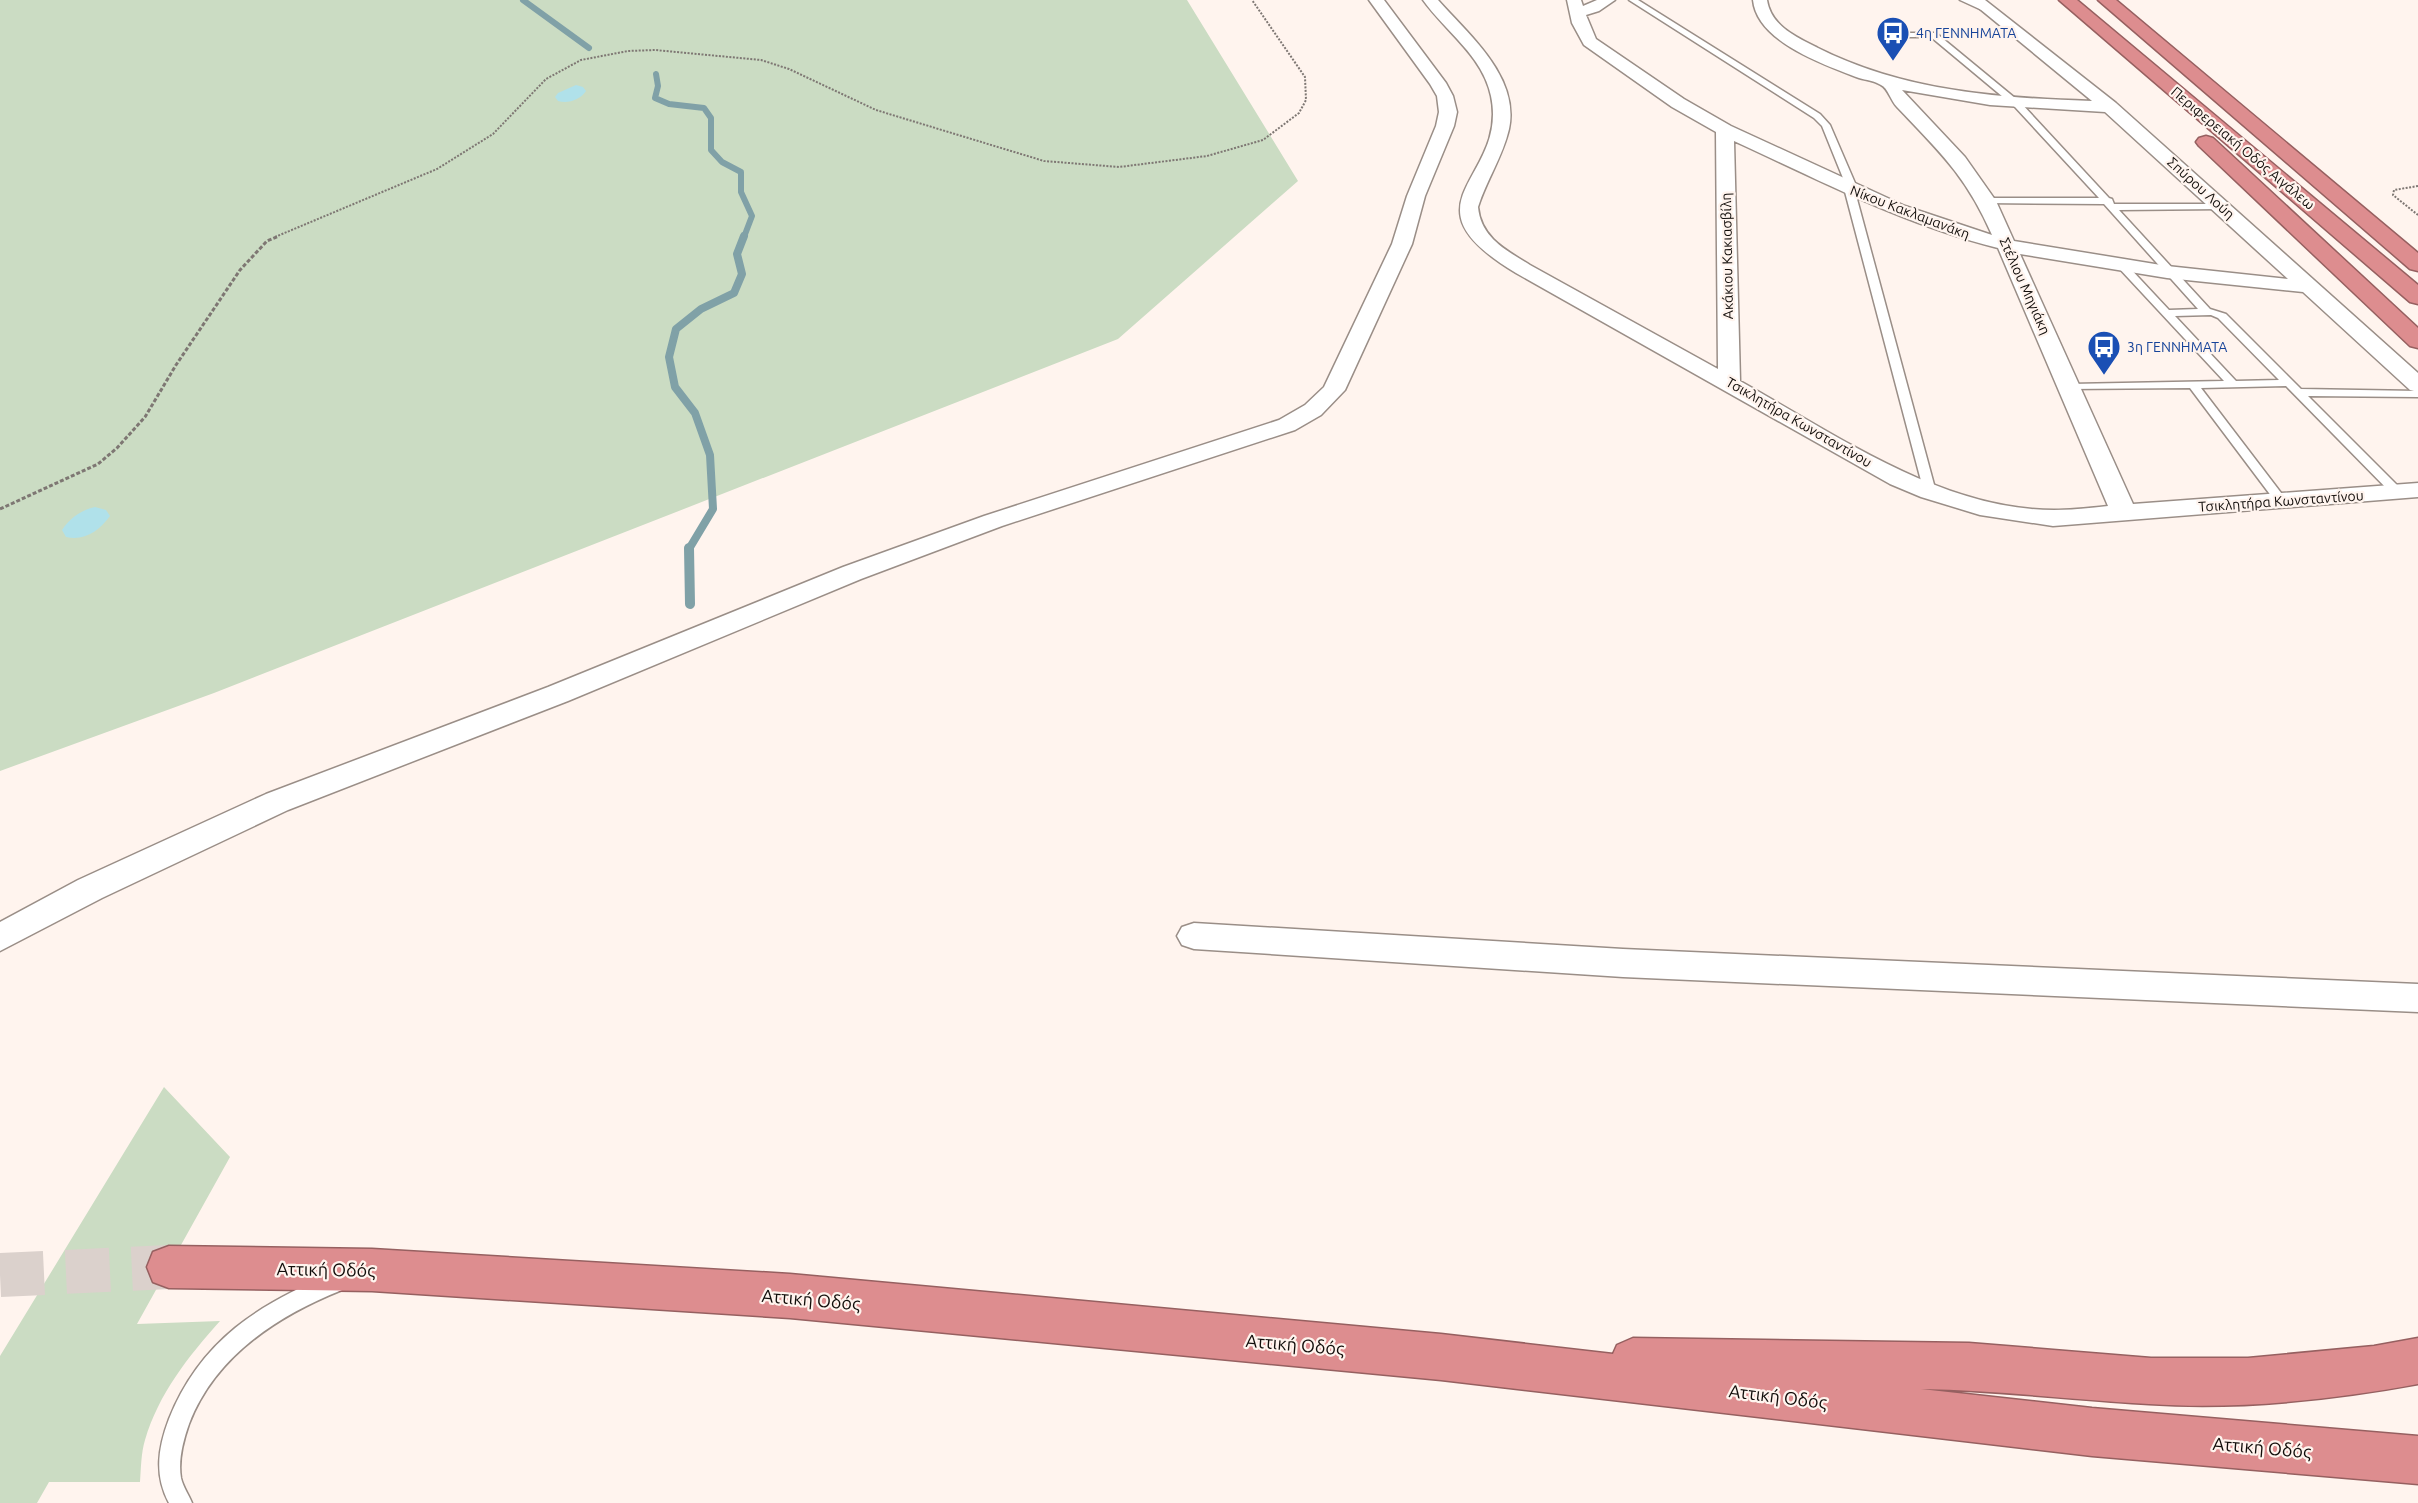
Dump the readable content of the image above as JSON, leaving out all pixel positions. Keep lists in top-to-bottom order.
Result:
{
  "streets": {
    "highway": ["Περιφερειακή Οδός Αιγάλεω", "Αττική Οδός"],
    "street": [
      "Σπύρου Λούη",
      "Νίκου Κακλαμανάκη",
      "Ακάκιου Κακιασβίλη",
      "Στέλιου Μηγιάκη",
      "Τσικλητήρα Κωνσταντίνου"
    ]
  },
  "crossings": [
    ["Σπύρου Λούη", "Νίκου Κακλαμανάκη"],
    ["Νίκου Κακλαμανάκη", "Ακάκιου Κακιασβίλη"],
    ["Νίκου Κακλαμανάκη", "Στέλιου Μηγιάκη"],
    ["Ακάκιου Κακιασβίλη", "Τσικλητήρα Κωνσταντίνου"],
    ["Στέλιου Μηγιάκη", "Τσικλητήρα Κωνσταντίνου"]
  ],
  "places": {
    "bus stop": ["4η ΓΕΝΝΗΜΑΤΑ", "3η ΓΕΝΝΗΜΑΤΑ"]
  }
}
